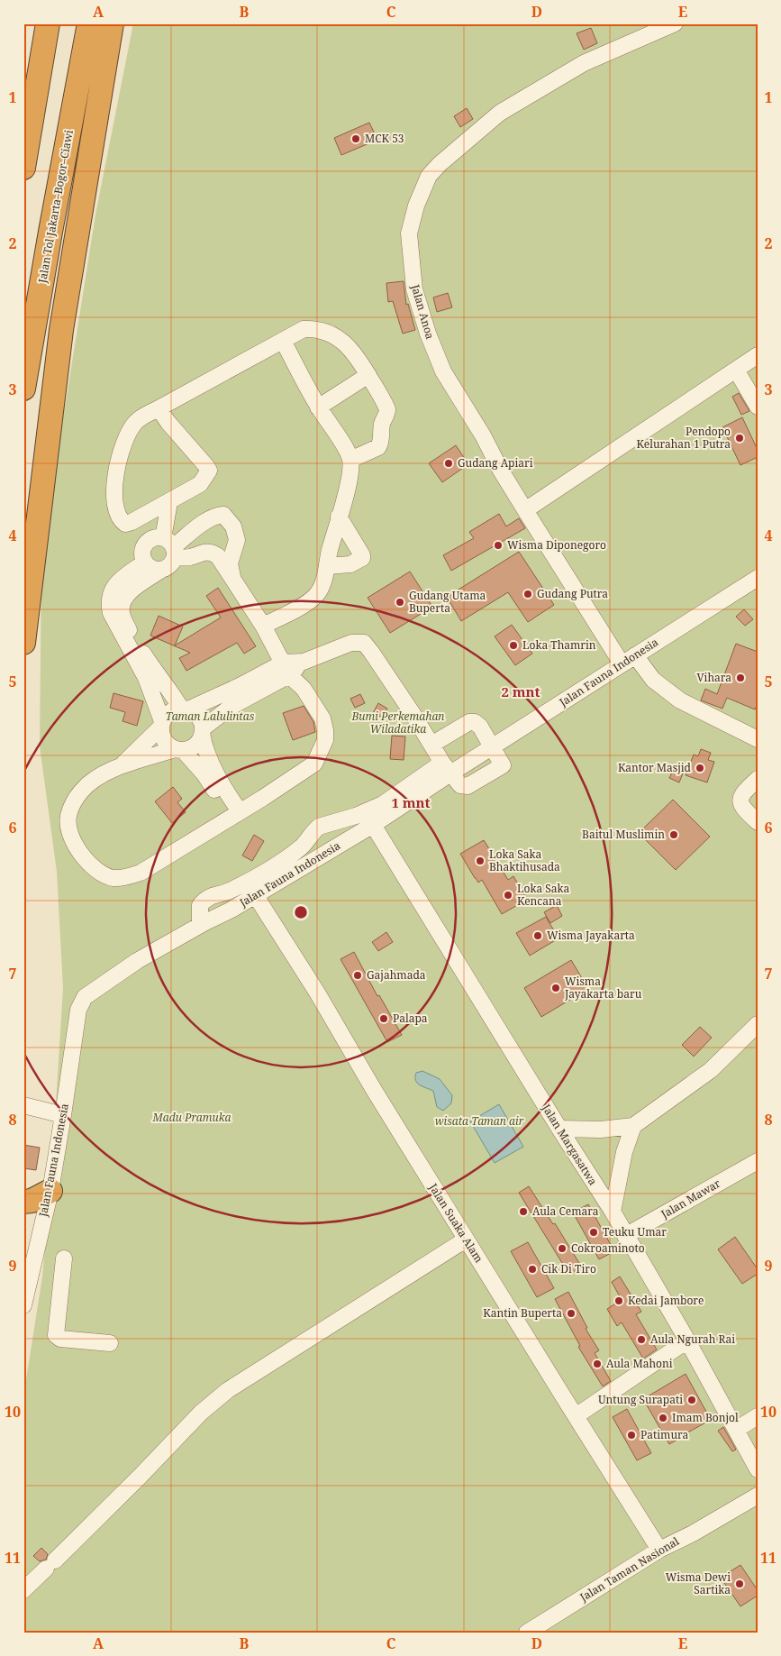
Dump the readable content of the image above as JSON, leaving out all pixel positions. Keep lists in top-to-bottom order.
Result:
{
  "streets": {
    "highway": ["Jalan Tol Jakarta–Bogor–Ciawi"],
    "street": [
      "Jalan Anoa",
      "Jalan Fauna Indonesia",
      "Jalan Margasatwa",
      "Jalan Mawar",
      "Jalan Suaka Alam",
      "Jalan Taman Nasional"
    ]
  },
  "crossings": [
    ["Jalan Anoa", "Jalan Fauna Indonesia"],
    ["Jalan Fauna Indonesia", "Jalan Margasatwa"],
    ["Jalan Fauna Indonesia", "Jalan Suaka Alam"],
    ["Jalan Margasatwa", "Jalan Mawar"],
    ["Jalan Suaka Alam", "Jalan Taman Nasional"]
  ],
  "parks": [
    "Taman Lalulintas",
    "Bumi Perkemahan Wiladatika",
    "Madu Pramuka",
    "wisata Taman air"
  ],
  "places": [
    "MCK 53",
    "Pendopo Kelurahan 1 Putra",
    "Gudang Apiari",
    "Wisma Diponegoro",
    "Gudang Putra",
    "Gudang Utama Buperta",
    "Loka Thamrin",
    "Vihara",
    "Kantor Masjid",
    "Baitul Muslimin",
    "Loka Saka Bhaktihusada",
    "Loka Saka Kencana",
    "Wisma Jayakarta",
    "Gajahmada",
    "Wisma Jayakarta baru",
    "Palapa",
    "Aula Cemara",
    "Teuku Umar",
    "Cokroaminoto",
    "Cik Di Tiro",
    "Kedai Jambore",
    "Kantin Buperta",
    "Aula Ngurah Rai",
    "Aula Mahoni",
    "Untung Surapati",
    "Imam Bonjol",
    "Patimura",
    "Wisma Dewi Sartika"
  ],
  "grid": {
    "columns": [
      "A",
      "B",
      "C",
      "D",
      "E"
    ],
    "rows": [
      "1",
      "2",
      "3",
      "4",
      "5",
      "6",
      "7",
      "8",
      "9",
      "10",
      "11"
    ]
  },
  "rings": ["2 mnt", "1 mnt"]
}
